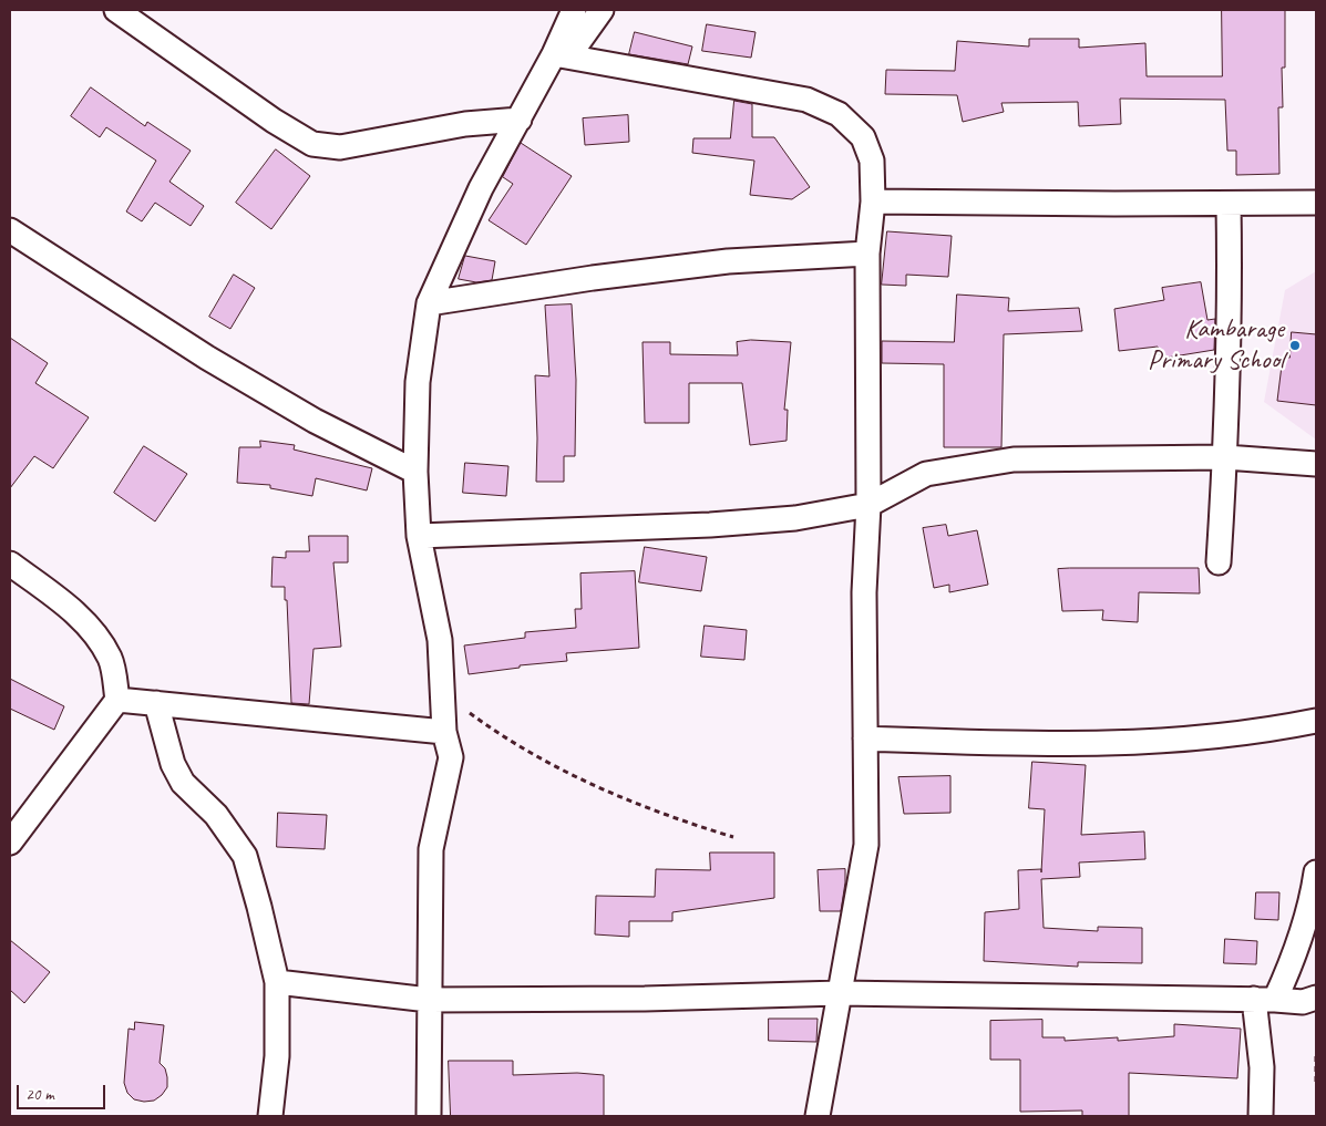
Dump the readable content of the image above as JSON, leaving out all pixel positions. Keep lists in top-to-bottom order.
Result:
{
  "places": ["Kambarage Primary School"],
  "scale_bar": "20 m"
}
